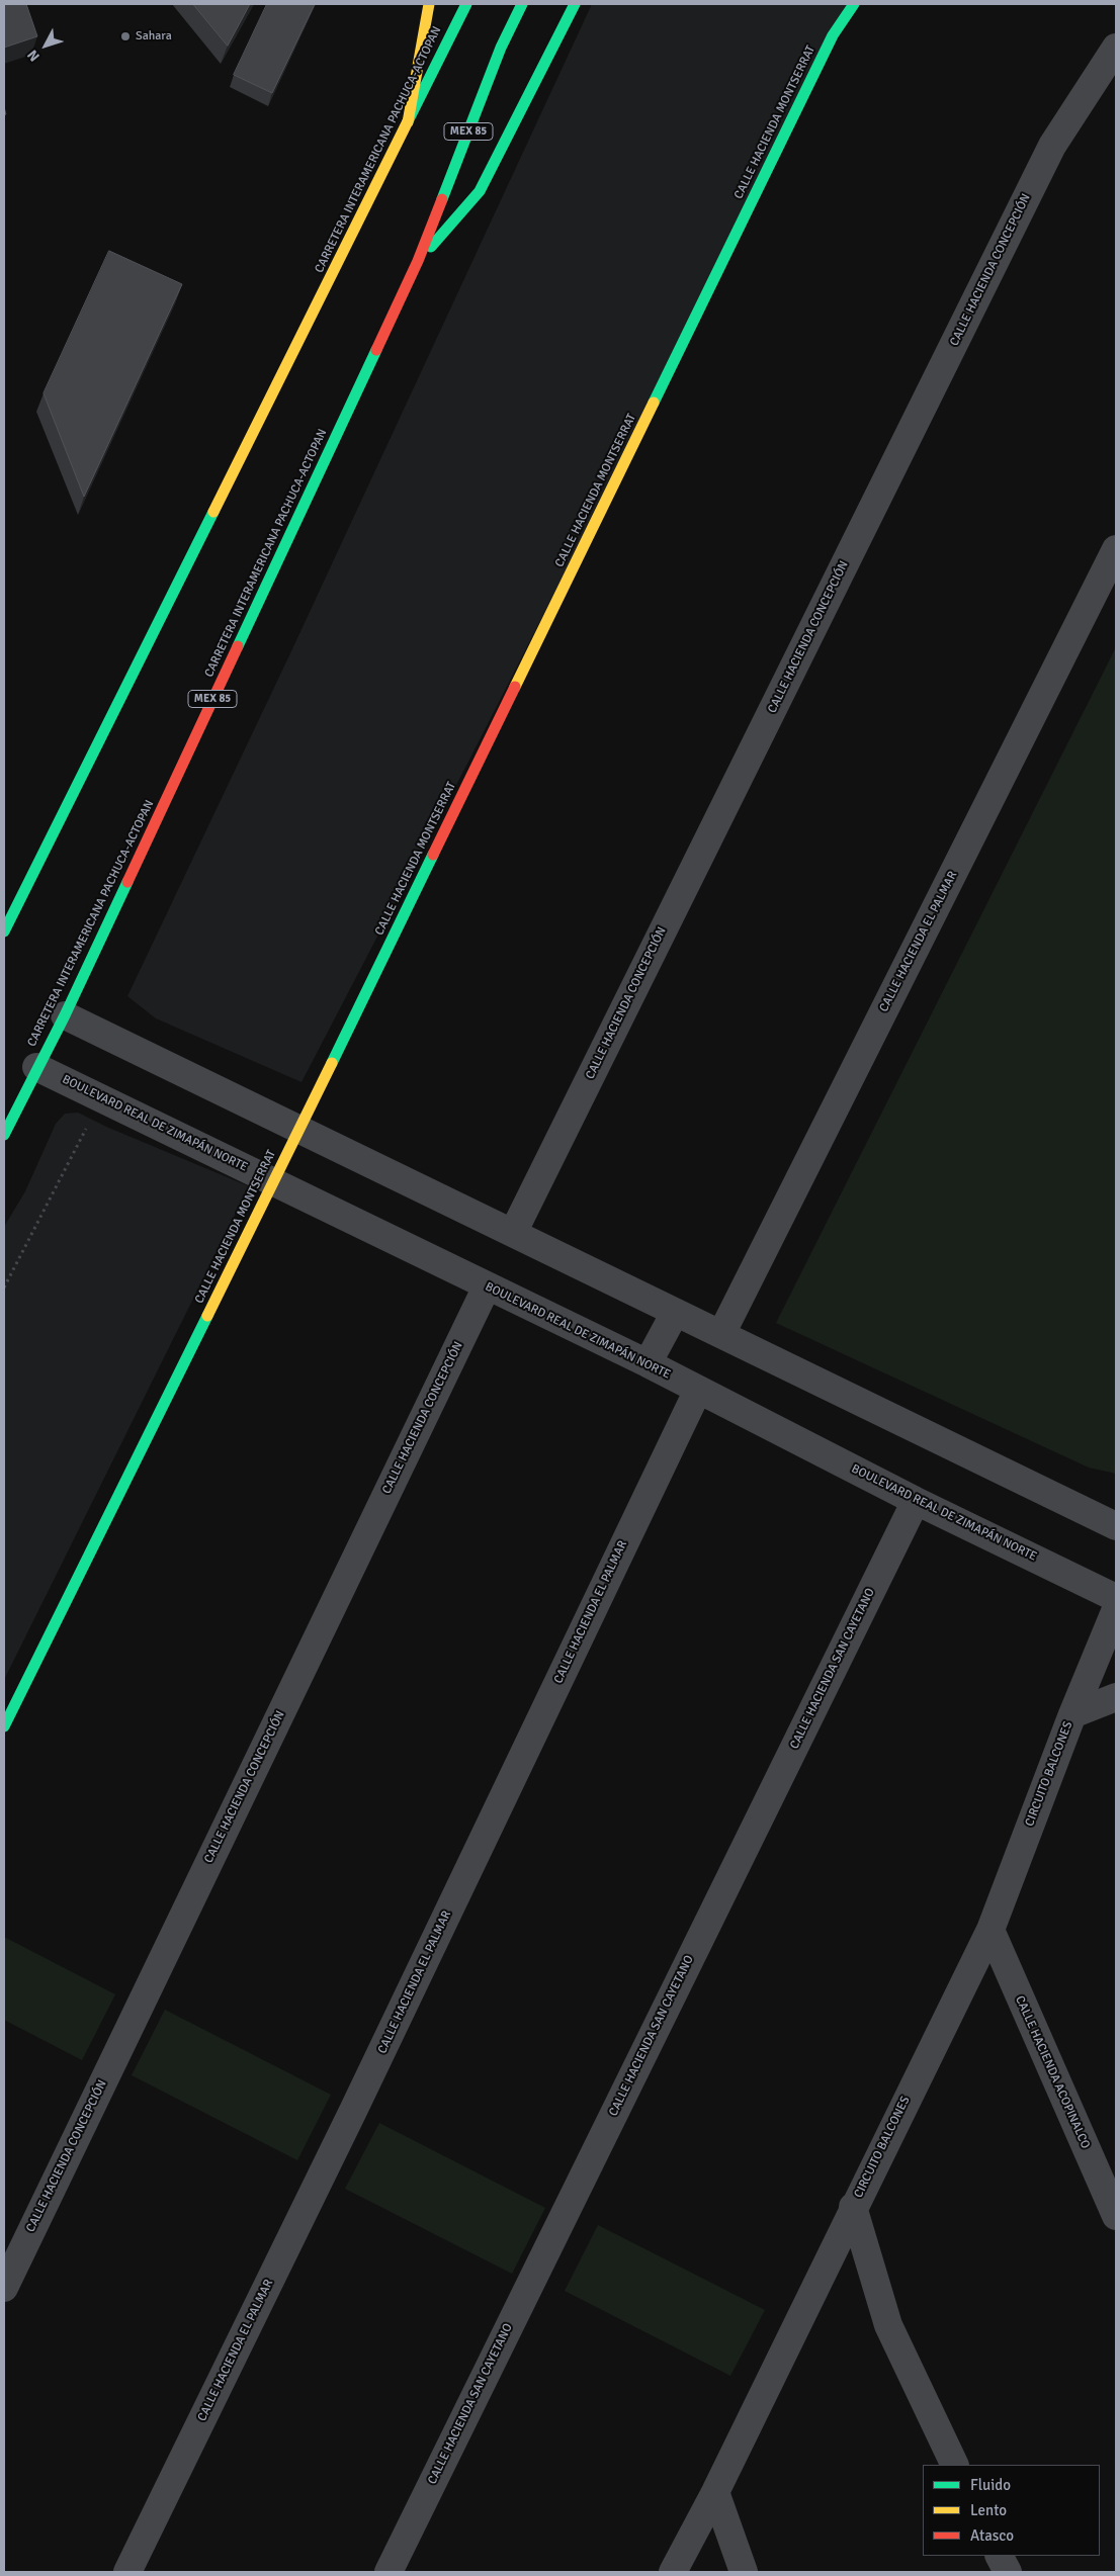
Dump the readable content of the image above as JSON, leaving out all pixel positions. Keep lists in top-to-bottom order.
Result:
{
  "streets": {
    "main road": ["CALLE HACIENDA MONTSERRAT", "MEX 85", "CARRETERA INTERAMERICANA PACHUCA-ACTOPAN"],
    "street": [
      "CALLE HACIENDA CONCEPCIÓN",
      "CALLE HACIENDA EL PALMAR",
      "BOULEVARD REAL DE ZIMAPÁN NORTE",
      "CALLE HACIENDA SAN CAYETANO",
      "CIRCUITO BALCONES",
      "CALLE HACIENDA ACOPINALCO"
    ]
  },
  "crossings": [
    ["CALLE HACIENDA MONTSERRAT", "BOULEVARD REAL DE ZIMAPÁN NORTE"],
    ["CARRETERA INTERAMERICANA PACHUCA-ACTOPAN", "BOULEVARD REAL DE ZIMAPÁN NORTE"],
    ["CALLE HACIENDA CONCEPCIÓN", "BOULEVARD REAL DE ZIMAPÁN NORTE"],
    ["CALLE HACIENDA EL PALMAR", "BOULEVARD REAL DE ZIMAPÁN NORTE"],
    ["BOULEVARD REAL DE ZIMAPÁN NORTE", "CALLE HACIENDA SAN CAYETANO"],
    ["CIRCUITO BALCONES", "CALLE HACIENDA ACOPINALCO"]
  ],
  "places": ["Sahara"],
  "legend": ["Fluido", "Lento", "Atasco"],
  "north": "bottom left"
}
